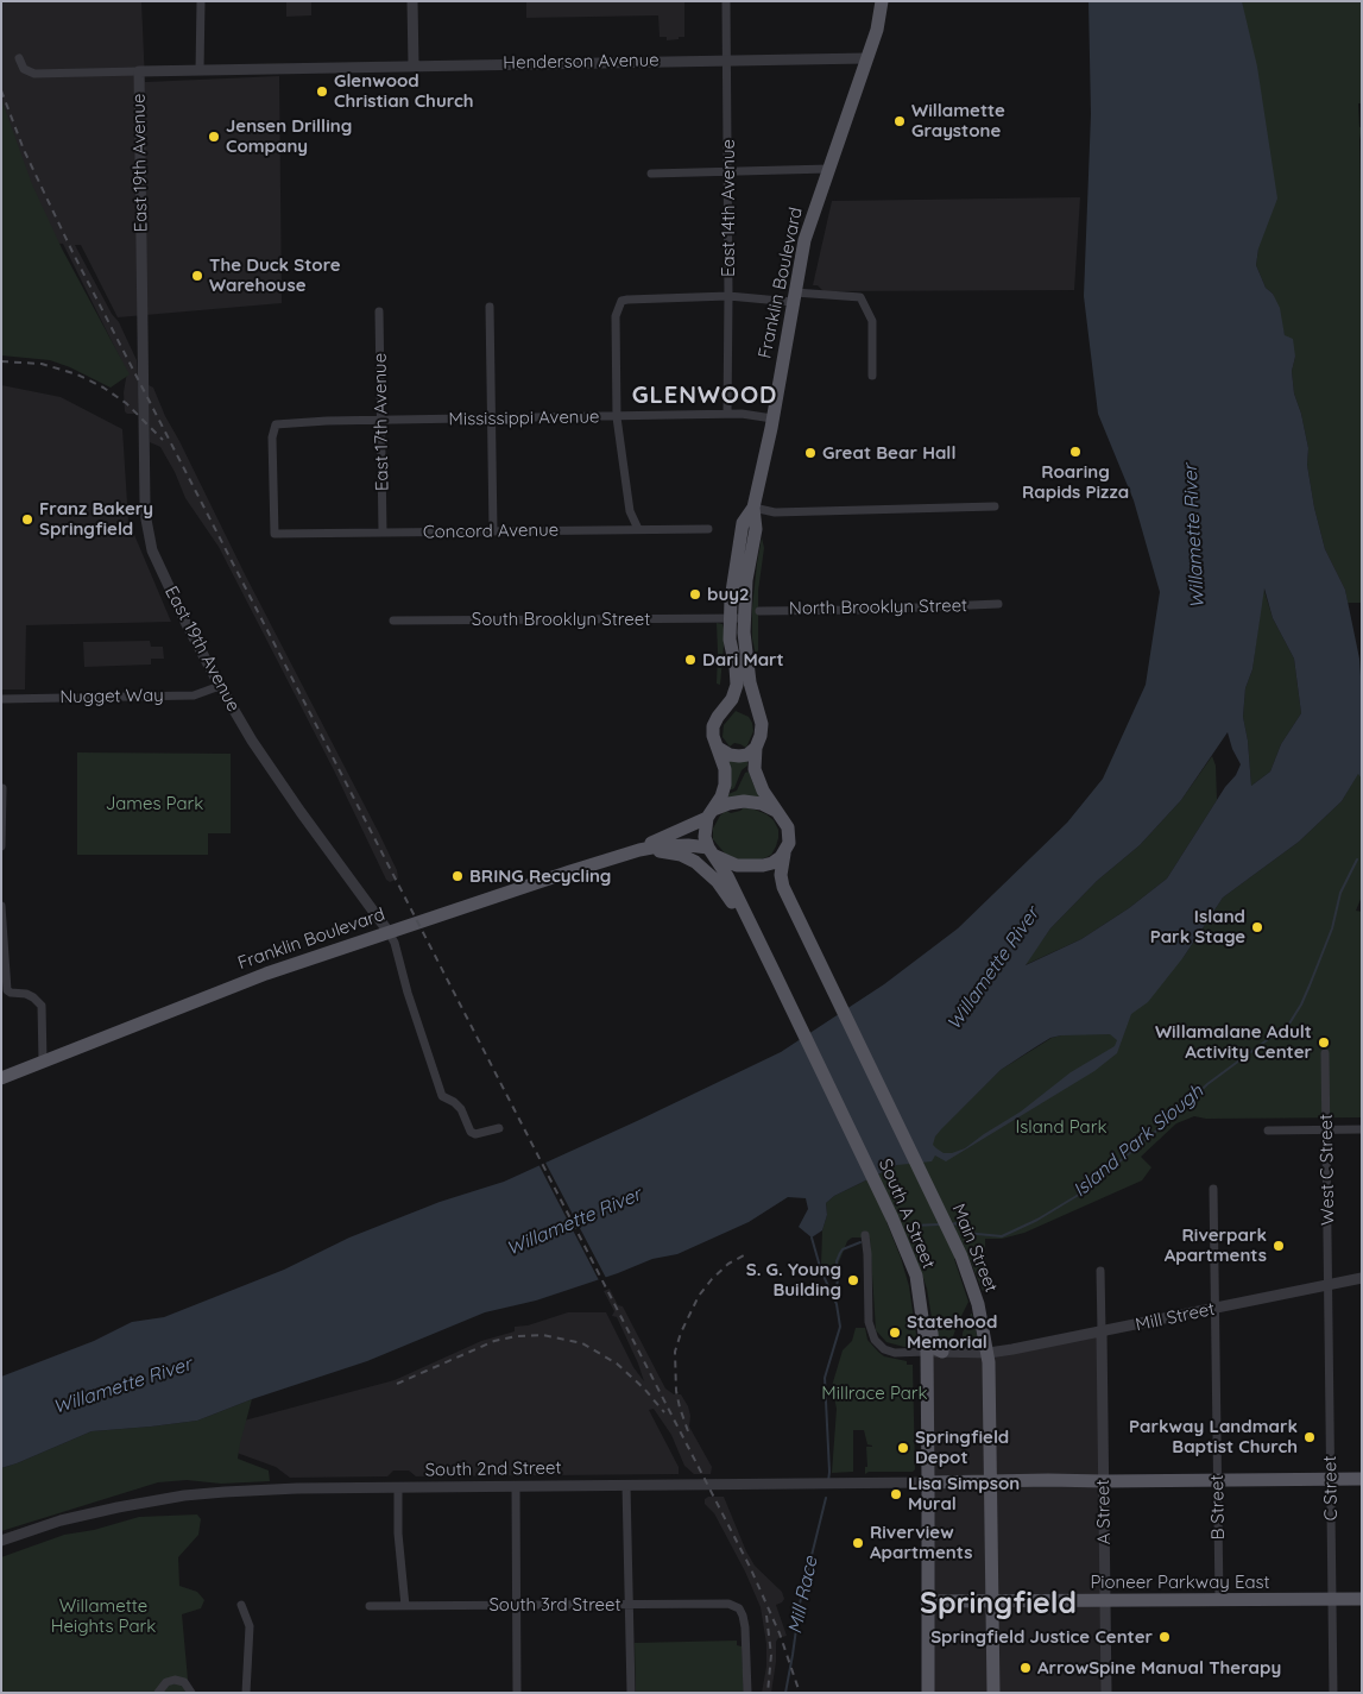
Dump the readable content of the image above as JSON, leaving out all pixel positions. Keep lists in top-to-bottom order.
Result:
{
  "streets": {
    "main road": [
      "Franklin Boulevard",
      "South A Street",
      "Main Street",
      "South 2nd Street",
      "Pioneer Parkway East"
    ],
    "street": [
      "Henderson Avenue",
      "East 19th Avenue",
      "East 14th Avenue",
      "Mississippi Avenue",
      "East 17th Avenue",
      "Concord Avenue",
      "North Brooklyn Street",
      "South Brooklyn Street",
      "Nugget Way",
      "West C Street",
      "Mill Street",
      "C Street",
      "B Street",
      "A Street",
      "South 3rd Street"
    ]
  },
  "crossings": [
    ["Henderson Avenue", "East 19th Avenue"],
    ["Henderson Avenue", "East 14th Avenue"],
    ["Henderson Avenue", "Franklin Boulevard"],
    ["East 19th Avenue", "Franklin Boulevard"],
    ["East 19th Avenue", "Nugget Way"],
    ["East 14th Avenue", "Mississippi Avenue"],
    ["Franklin Boulevard", "Mississippi Avenue"],
    ["Franklin Boulevard", "South Brooklyn Street"],
    ["Franklin Boulevard", "South A Street"],
    ["Franklin Boulevard", "Main Street"],
    ["Mississippi Avenue", "East 17th Avenue"],
    ["Mississippi Avenue", "Concord Avenue"],
    ["East 17th Avenue", "Concord Avenue"],
    ["West C Street", "Mill Street"],
    ["West C Street", "C Street"],
    ["South A Street", "Main Street"],
    ["South A Street", "Mill Street"],
    ["South A Street", "South 2nd Street"],
    ["South A Street", "Pioneer Parkway East"],
    ["Main Street", "Mill Street"],
    ["Main Street", "South 2nd Street"],
    ["Main Street", "Pioneer Parkway East"],
    ["Mill Street", "C Street"],
    ["Mill Street", "B Street"],
    ["Mill Street", "A Street"],
    ["South 2nd Street", "C Street"],
    ["South 2nd Street", "B Street"],
    ["South 2nd Street", "A Street"],
    ["C Street", "Pioneer Parkway East"],
    ["B Street", "Pioneer Parkway East"],
    ["A Street", "Pioneer Parkway East"]
  ],
  "districts": ["GLENWOOD", "Springfield"],
  "water": ["Willamette River", "Island Park Slough", "Mill Race"],
  "parks": [
    "James Park",
    "Island Park",
    "Millrace Park",
    "Willamette Heights Park"
  ],
  "places": [
    "Glenwood Christian Church",
    "Willamette Graystone",
    "Jensen Drilling Company",
    "The Duck Store Warehouse",
    "Roaring Rapids Pizza",
    "Great Bear Hall",
    "Franz Bakery Springfield",
    "buy2",
    "Dari Mart",
    "BRING Recycling",
    "Island Park Stage",
    "Willamalane Adult Activity Center",
    "Riverpark Apartments",
    "S. G. Young Building",
    "Statehood Memorial",
    "Parkway Landmark Baptist Church",
    "Springfield Depot",
    "Lisa Simpson Mural",
    "Riverview Apartments",
    "Springfield Justice Center",
    "ArrowSpine Manual Therapy"
  ]
}
